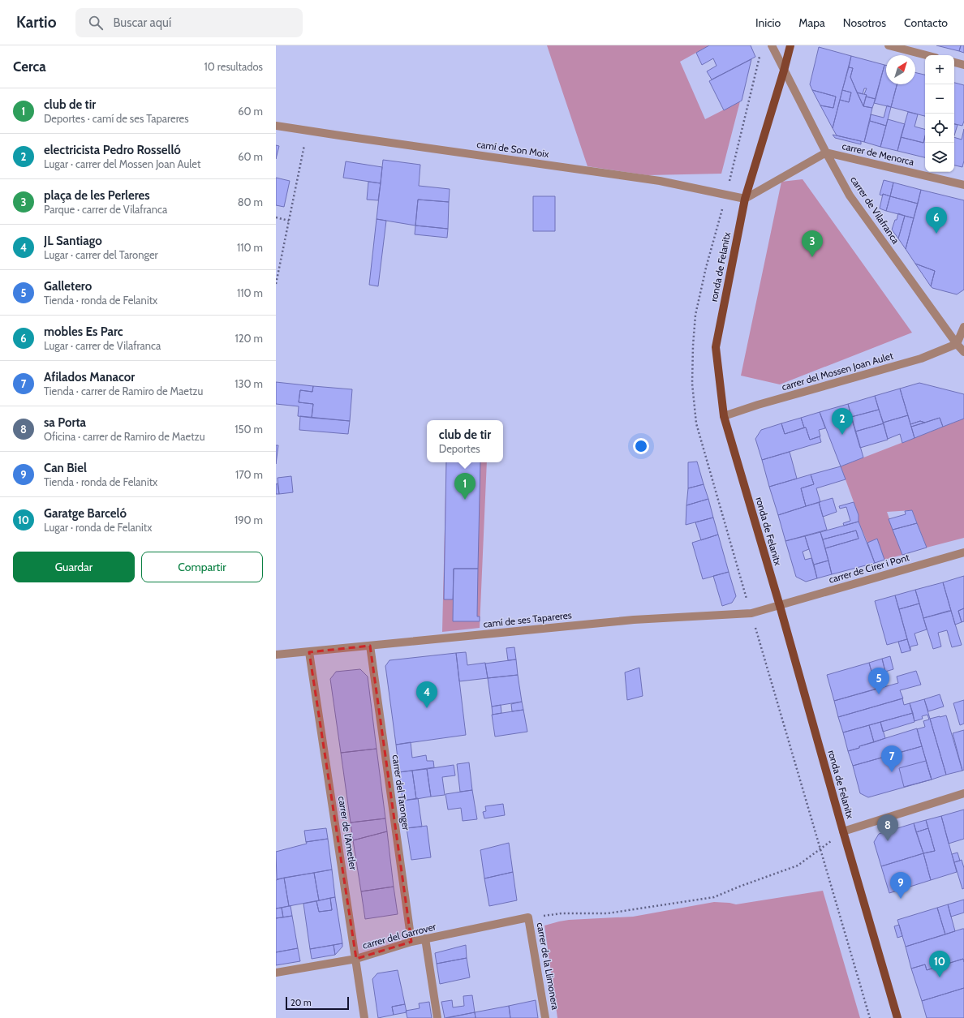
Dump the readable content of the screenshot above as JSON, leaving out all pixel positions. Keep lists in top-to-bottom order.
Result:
{
  "streets": {
    "main road": ["ronda de Felanitx"],
    "street": [
      "camí de Son Moix",
      "carrer de Menorca",
      "carrer de Vilafranca",
      "carrer del Mossen Joan Aulet",
      "carrer de Cirer i Pont",
      "camí de ses Tapareres",
      "carrer del Taronger",
      "carrer de l'Ametler",
      "carrer del Garrover",
      "carrer de la Llimonera"
    ]
  },
  "crossings": [
    ["camí de Son Moix", "ronda de Felanitx"],
    ["carrer de Menorca", "carrer de Vilafranca"],
    ["carrer de Vilafranca", "ronda de Felanitx"],
    ["carrer de Vilafranca", "carrer del Mossen Joan Aulet"],
    ["ronda de Felanitx", "carrer del Mossen Joan Aulet"],
    ["ronda de Felanitx", "carrer de Cirer i Pont"],
    ["ronda de Felanitx", "camí de ses Tapareres"],
    ["carrer de Cirer i Pont", "camí de ses Tapareres"],
    ["camí de ses Tapareres", "carrer del Taronger"],
    ["camí de ses Tapareres", "carrer de l'Ametler"],
    ["carrer del Taronger", "carrer del Garrover"],
    ["carrer de l'Ametler", "carrer del Garrover"],
    ["carrer del Garrover", "carrer de la Llimonera"]
  ],
  "scale_bar": "20 m",
  "north": "top right",
  "page": {
    "header": "Kartio",
    "search": "Buscar aquí",
    "nav": [
      "Inicio",
      "Mapa",
      "Nosotros",
      "Contacto"
    ],
    "heading": ["Cerca", "10 resultados"],
    "map_buttons": ["+", "−"],
    "list": [
      {
        "mark": "1",
        "name": "club de tir",
        "note": "Deportes · camí de ses Tapareres",
        "value": "60 m"
      },
      {
        "mark": "2",
        "name": "electricista Pedro Rosselló",
        "note": "Lugar · carrer del Mossen Joan Aulet",
        "value": "60 m"
      },
      {
        "mark": "3",
        "name": "plaça de les Perleres",
        "note": "Parque · carrer de Vilafranca",
        "value": "80 m"
      },
      {
        "mark": "4",
        "name": "JL Santiago",
        "note": "Lugar · carrer del Taronger",
        "value": "110 m"
      },
      {
        "mark": "5",
        "name": "Galletero",
        "note": "Tienda · ronda de Felanitx",
        "value": "110 m"
      },
      {
        "mark": "6",
        "name": "mobles Es Parc",
        "note": "Lugar · carrer de Vilafranca",
        "value": "120 m"
      },
      {
        "mark": "7",
        "name": "Afilados Manacor",
        "note": "Tienda · carrer de Ramiro de Maetzu",
        "value": "130 m"
      },
      {
        "mark": "8",
        "name": "sa Porta",
        "note": "Oficina · carrer de Ramiro de Maetzu",
        "value": "150 m"
      },
      {
        "mark": "9",
        "name": "Can Biel",
        "note": "Tienda · ronda de Felanitx",
        "value": "170 m"
      },
      {
        "mark": "10",
        "name": "Garatge Barceló",
        "note": "Lugar · ronda de Felanitx",
        "value": "190 m"
      }
    ],
    "pins": [
      "6",
      "3",
      "2",
      "1",
      "5",
      "4",
      "7",
      "8",
      "9",
      "10"
    ],
    "popup": ["club de tir", "Deportes"],
    "buttons": ["Guardar", "Compartir"],
    "scale": "20 m"
  }
}
